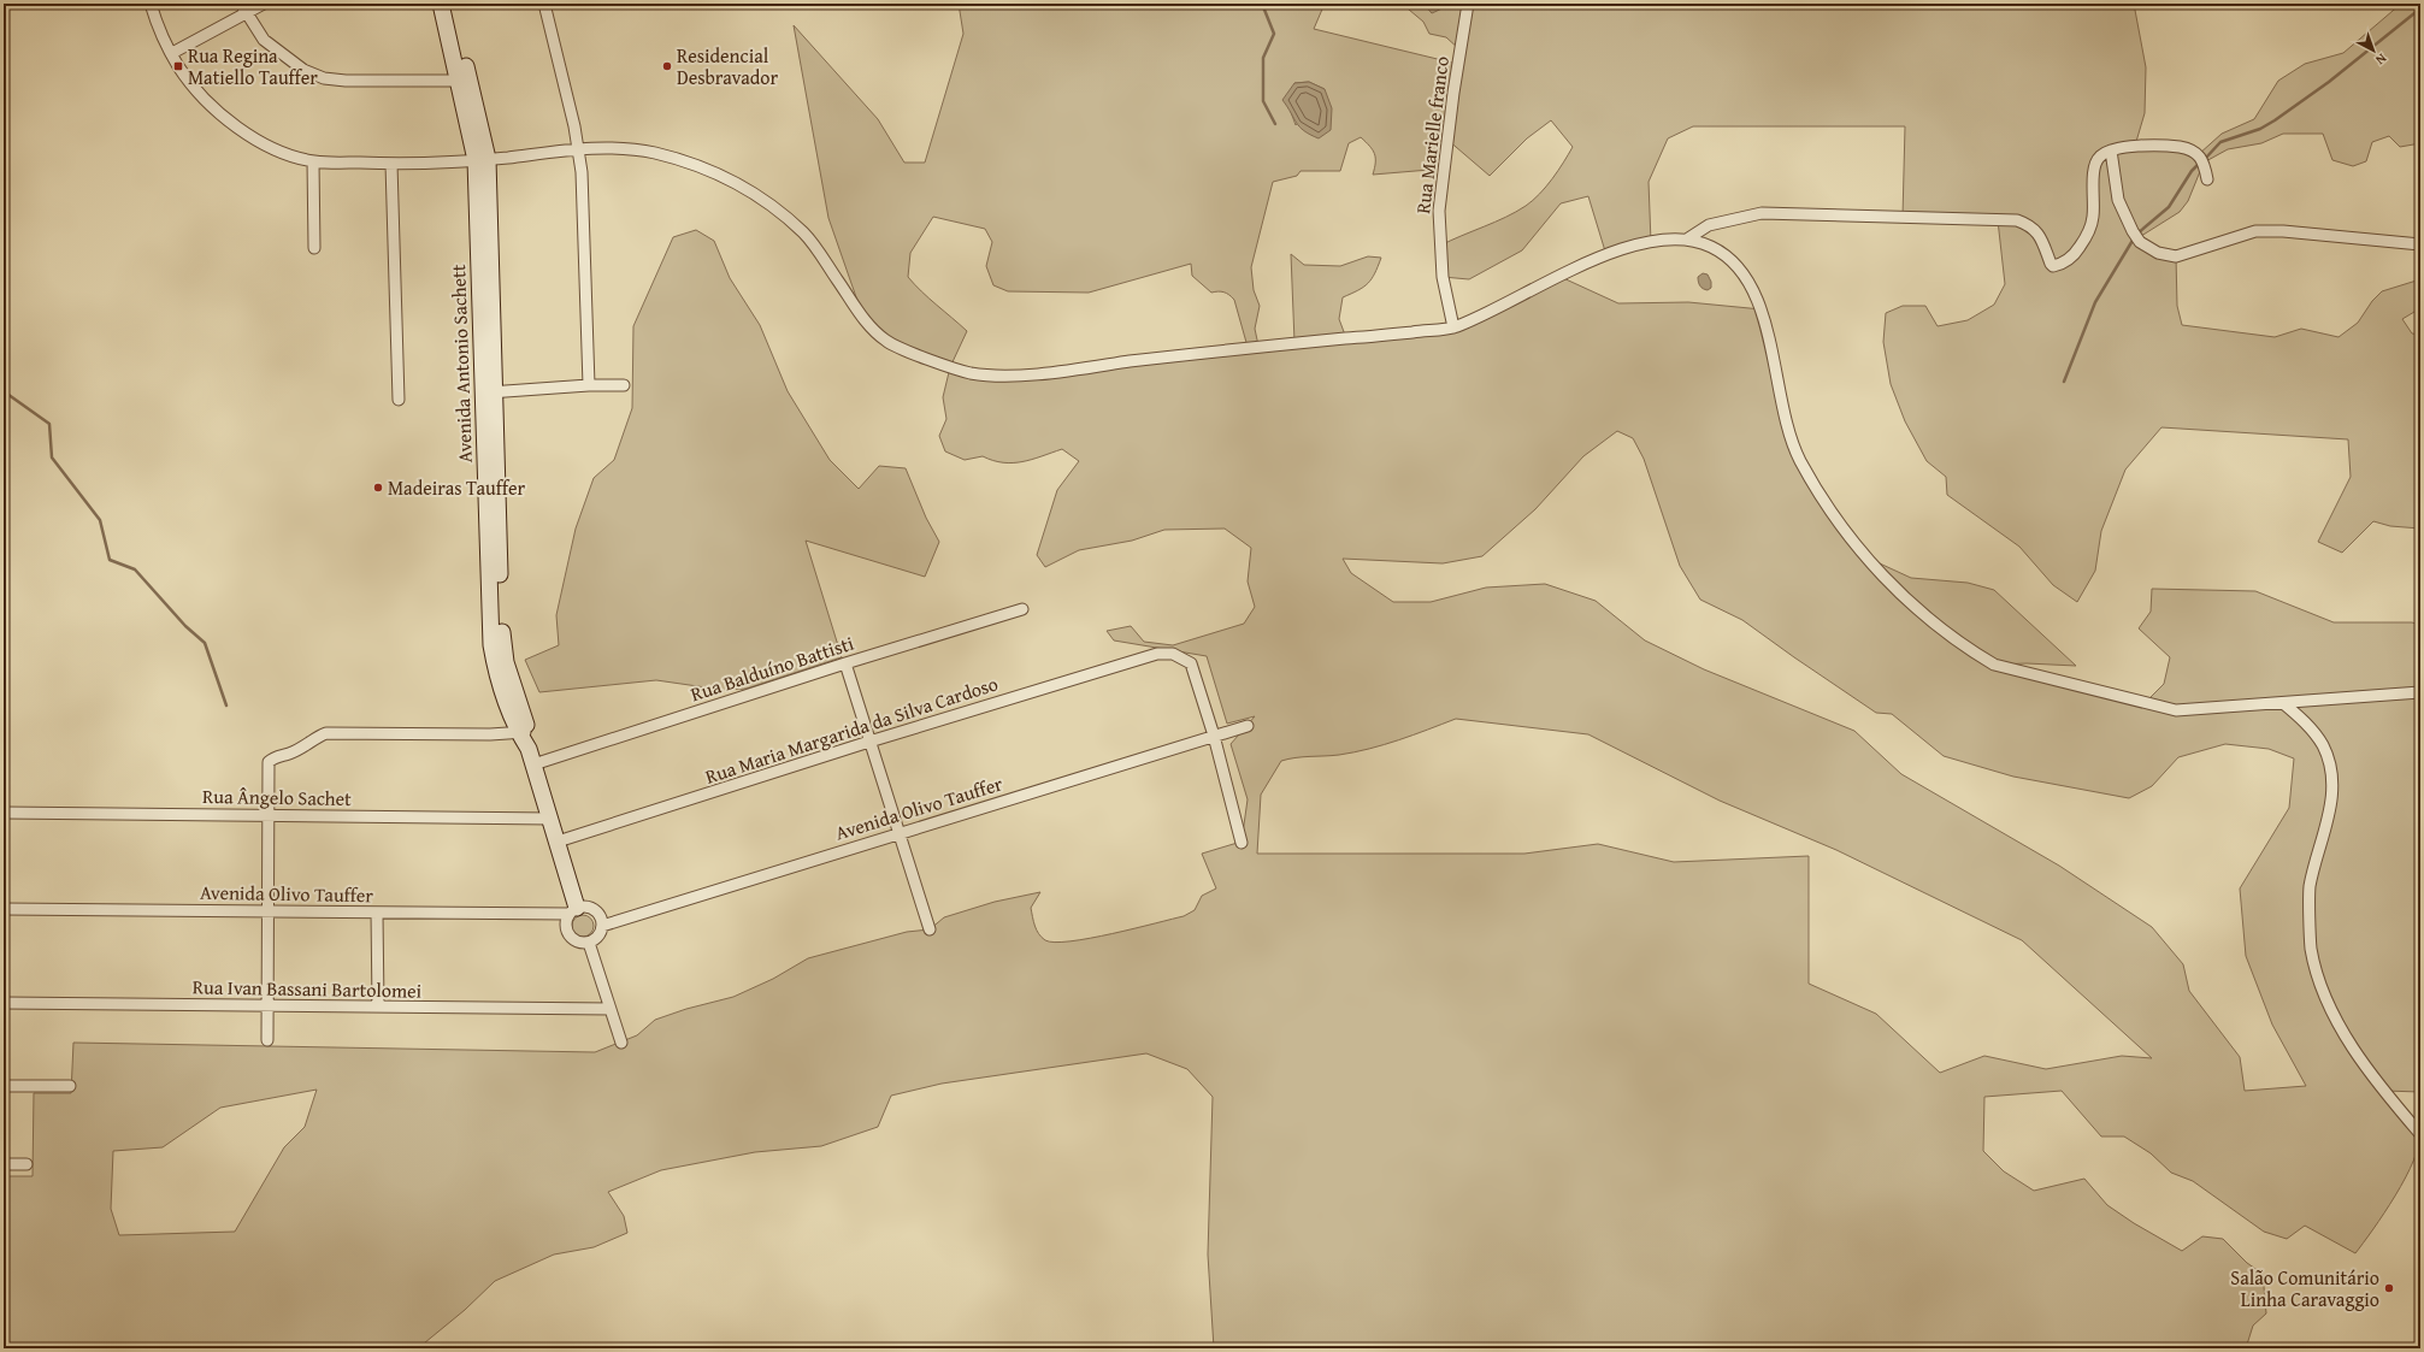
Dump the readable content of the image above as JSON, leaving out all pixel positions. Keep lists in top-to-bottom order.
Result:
{
  "streets": {
    "street": [
      "Rua Marielle franco",
      "Avenida Antonio Sachett",
      "Rua Balduíno Battisti",
      "Rua Maria Margarida da Silva Cardoso",
      "Rua Ângelo Sachet",
      "Avenida Olivo Tauffer",
      "Rua Ivan Bassani Bartolomei"
    ]
  },
  "crossings": [
    ["Avenida Antonio Sachett", "Rua Balduíno Battisti"],
    ["Avenida Antonio Sachett", "Rua Maria Margarida da Silva Cardoso"],
    ["Avenida Antonio Sachett", "Rua Ângelo Sachet"],
    ["Avenida Antonio Sachett", "Avenida Olivo Tauffer"],
    ["Rua Maria Margarida da Silva Cardoso", "Avenida Olivo Tauffer"]
  ],
  "places": {
    "transit": ["Rua Regina Matiello Tauffer"],
    "other": ["Residencial Desbravador", "Madeiras Tauffer", "Salão Comunitário Linha Caravaggio"]
  },
  "north": "bottom right"
}
